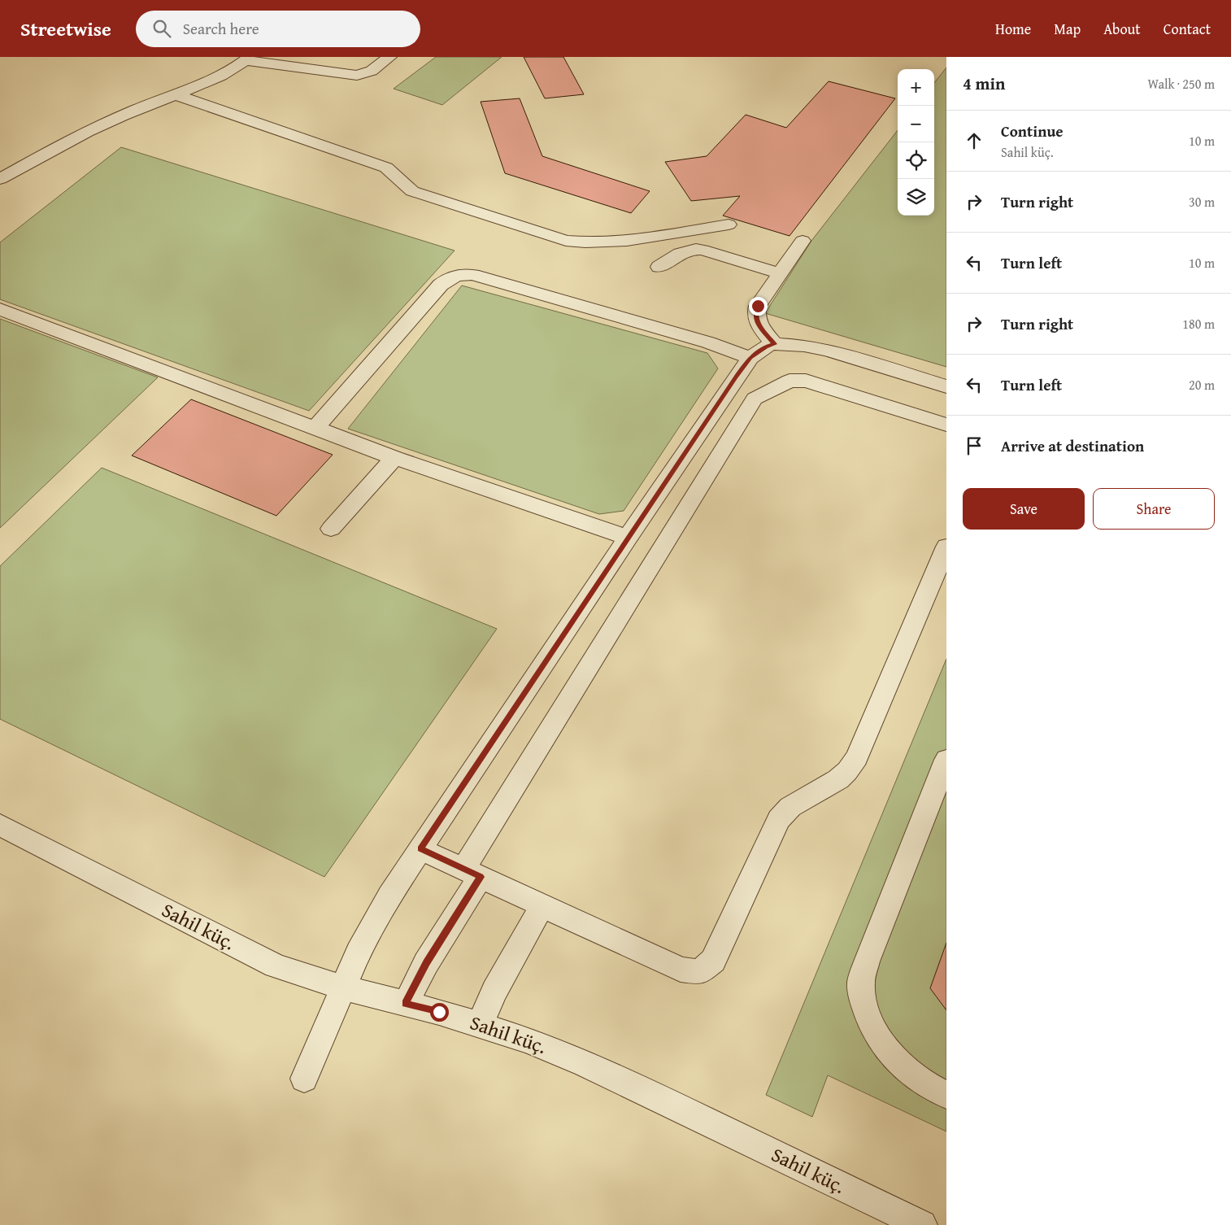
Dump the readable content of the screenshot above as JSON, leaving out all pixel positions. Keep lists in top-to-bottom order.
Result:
{
  "streets": {
    "street": ["Sahil küç."]
  },
  "page": {
    "header": "Streetwise",
    "search": "Search here",
    "nav": [
      "Home",
      "Map",
      "About",
      "Contact"
    ],
    "heading": ["4 min", "Walk · 250 m"],
    "map_buttons": ["+", "−"],
    "list": [
      ["Continue", "Sahil küç.", "10 m"],
      ["Turn right", "30 m"],
      ["Turn left", "10 m"],
      ["Turn right", "180 m"],
      ["Turn left", "20 m"],
      "Arrive at destination"
    ],
    "buttons": ["Save", "Share"]
  }
}
